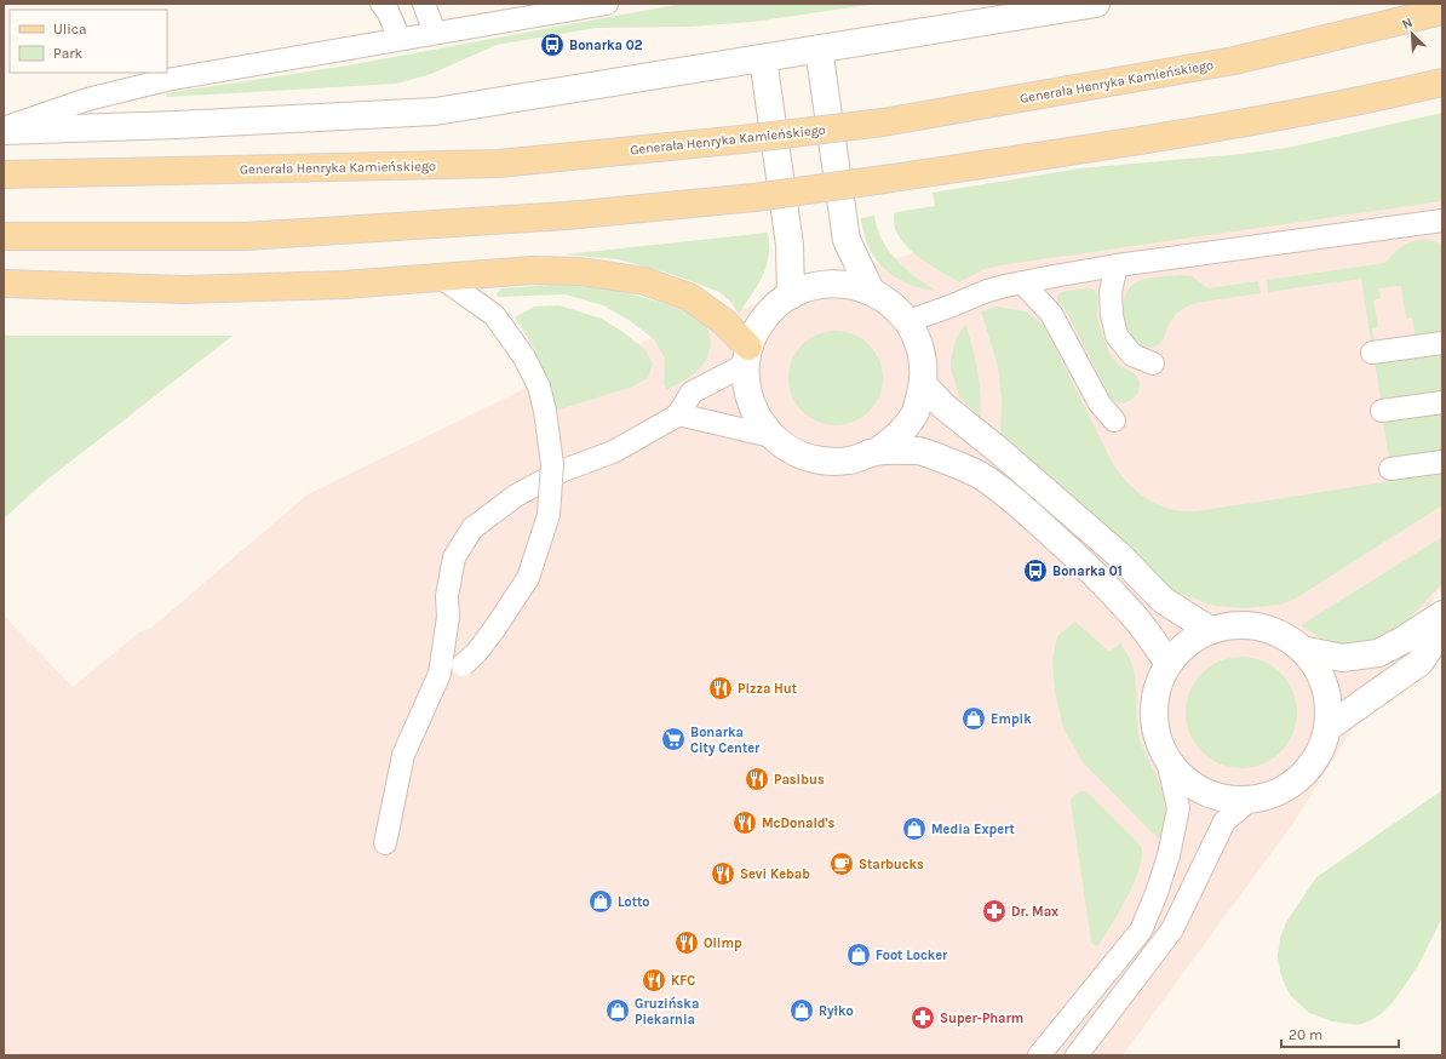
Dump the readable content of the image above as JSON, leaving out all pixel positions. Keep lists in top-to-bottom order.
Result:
{
  "streets": {
    "main road": ["Generała Henryka Kamieńskiego"]
  },
  "places": {
    "bus stop": ["Bonarka 02", "Bonarka 01"],
    "restaurant": [
      "Pizza Hut",
      "Pasibus",
      "McDonald's",
      "Sevi Kebab",
      "Olimp",
      "KFC"
    ],
    "shop": [
      "Empik",
      "Media Expert",
      "Lotto",
      "Foot Locker",
      "Gruzińska Piekarnia",
      "Ryłko"
    ],
    "supermarket": ["Bonarka City Center"],
    "cafe": ["Starbucks"],
    "pharmacy": ["Dr. Max", "Super-Pharm"]
  },
  "legend": ["Ulica", "Park"],
  "scale_bar": "20 m",
  "north": "top left"
}
